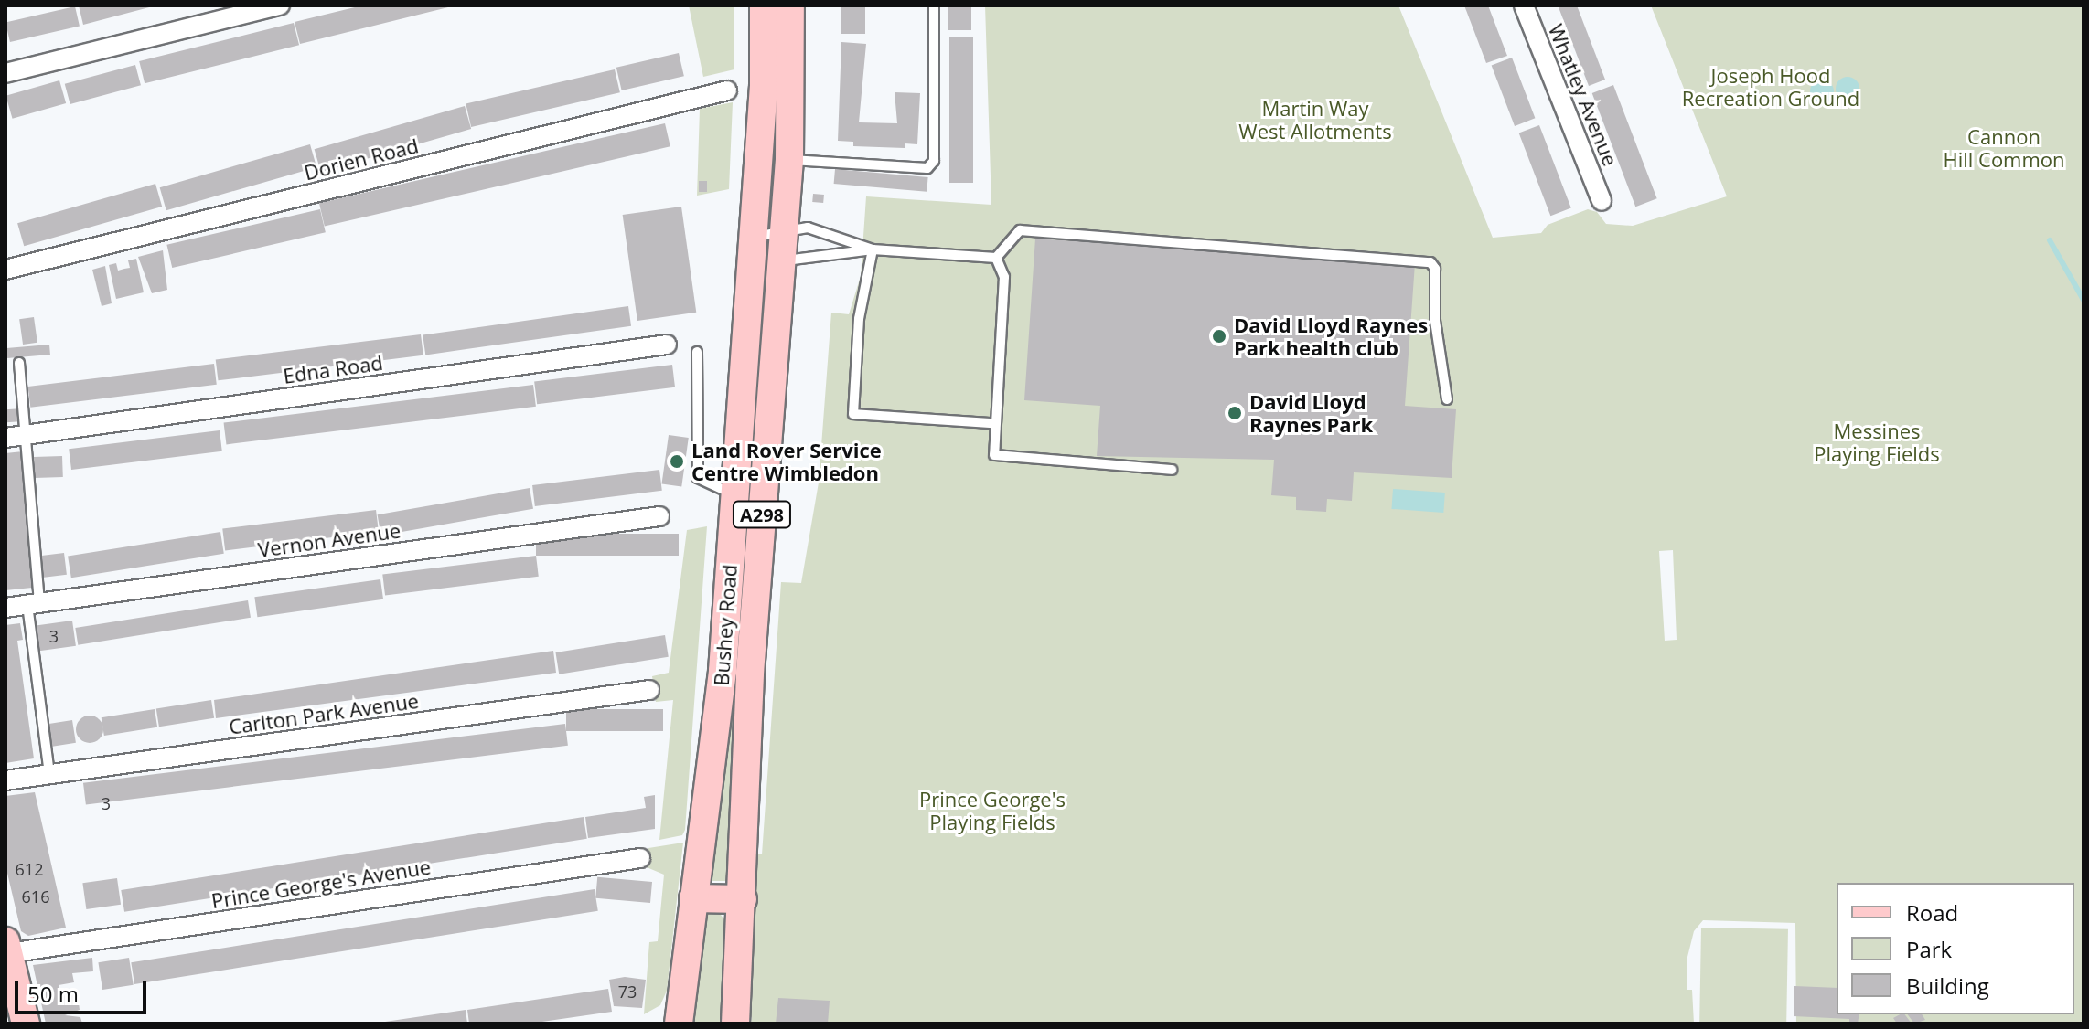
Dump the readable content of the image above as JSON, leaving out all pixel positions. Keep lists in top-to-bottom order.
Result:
{
  "streets": {
    "main road": ["A298", "Bushey Road"],
    "street": [
      "Whatley Avenue",
      "Dorien Road",
      "Edna Road",
      "Vernon Avenue",
      "Carlton Park Avenue",
      "Prince George's Avenue"
    ]
  },
  "parks": [
    "Joseph Hood Recreation Ground",
    "Martin Way West Allotments",
    "Cannon Hill Common",
    "Messines Playing Fields",
    "Prince George's Playing Fields"
  ],
  "places": ["David Lloyd Raynes Park health club", "David Lloyd Raynes Park", "Land Rover Service Centre Wimbledon"],
  "house_numbers": [
    "3",
    "3",
    "612",
    "616",
    "73"
  ],
  "legend": ["Road", "Park", "Building"],
  "scale_bar": "50 m"
}
